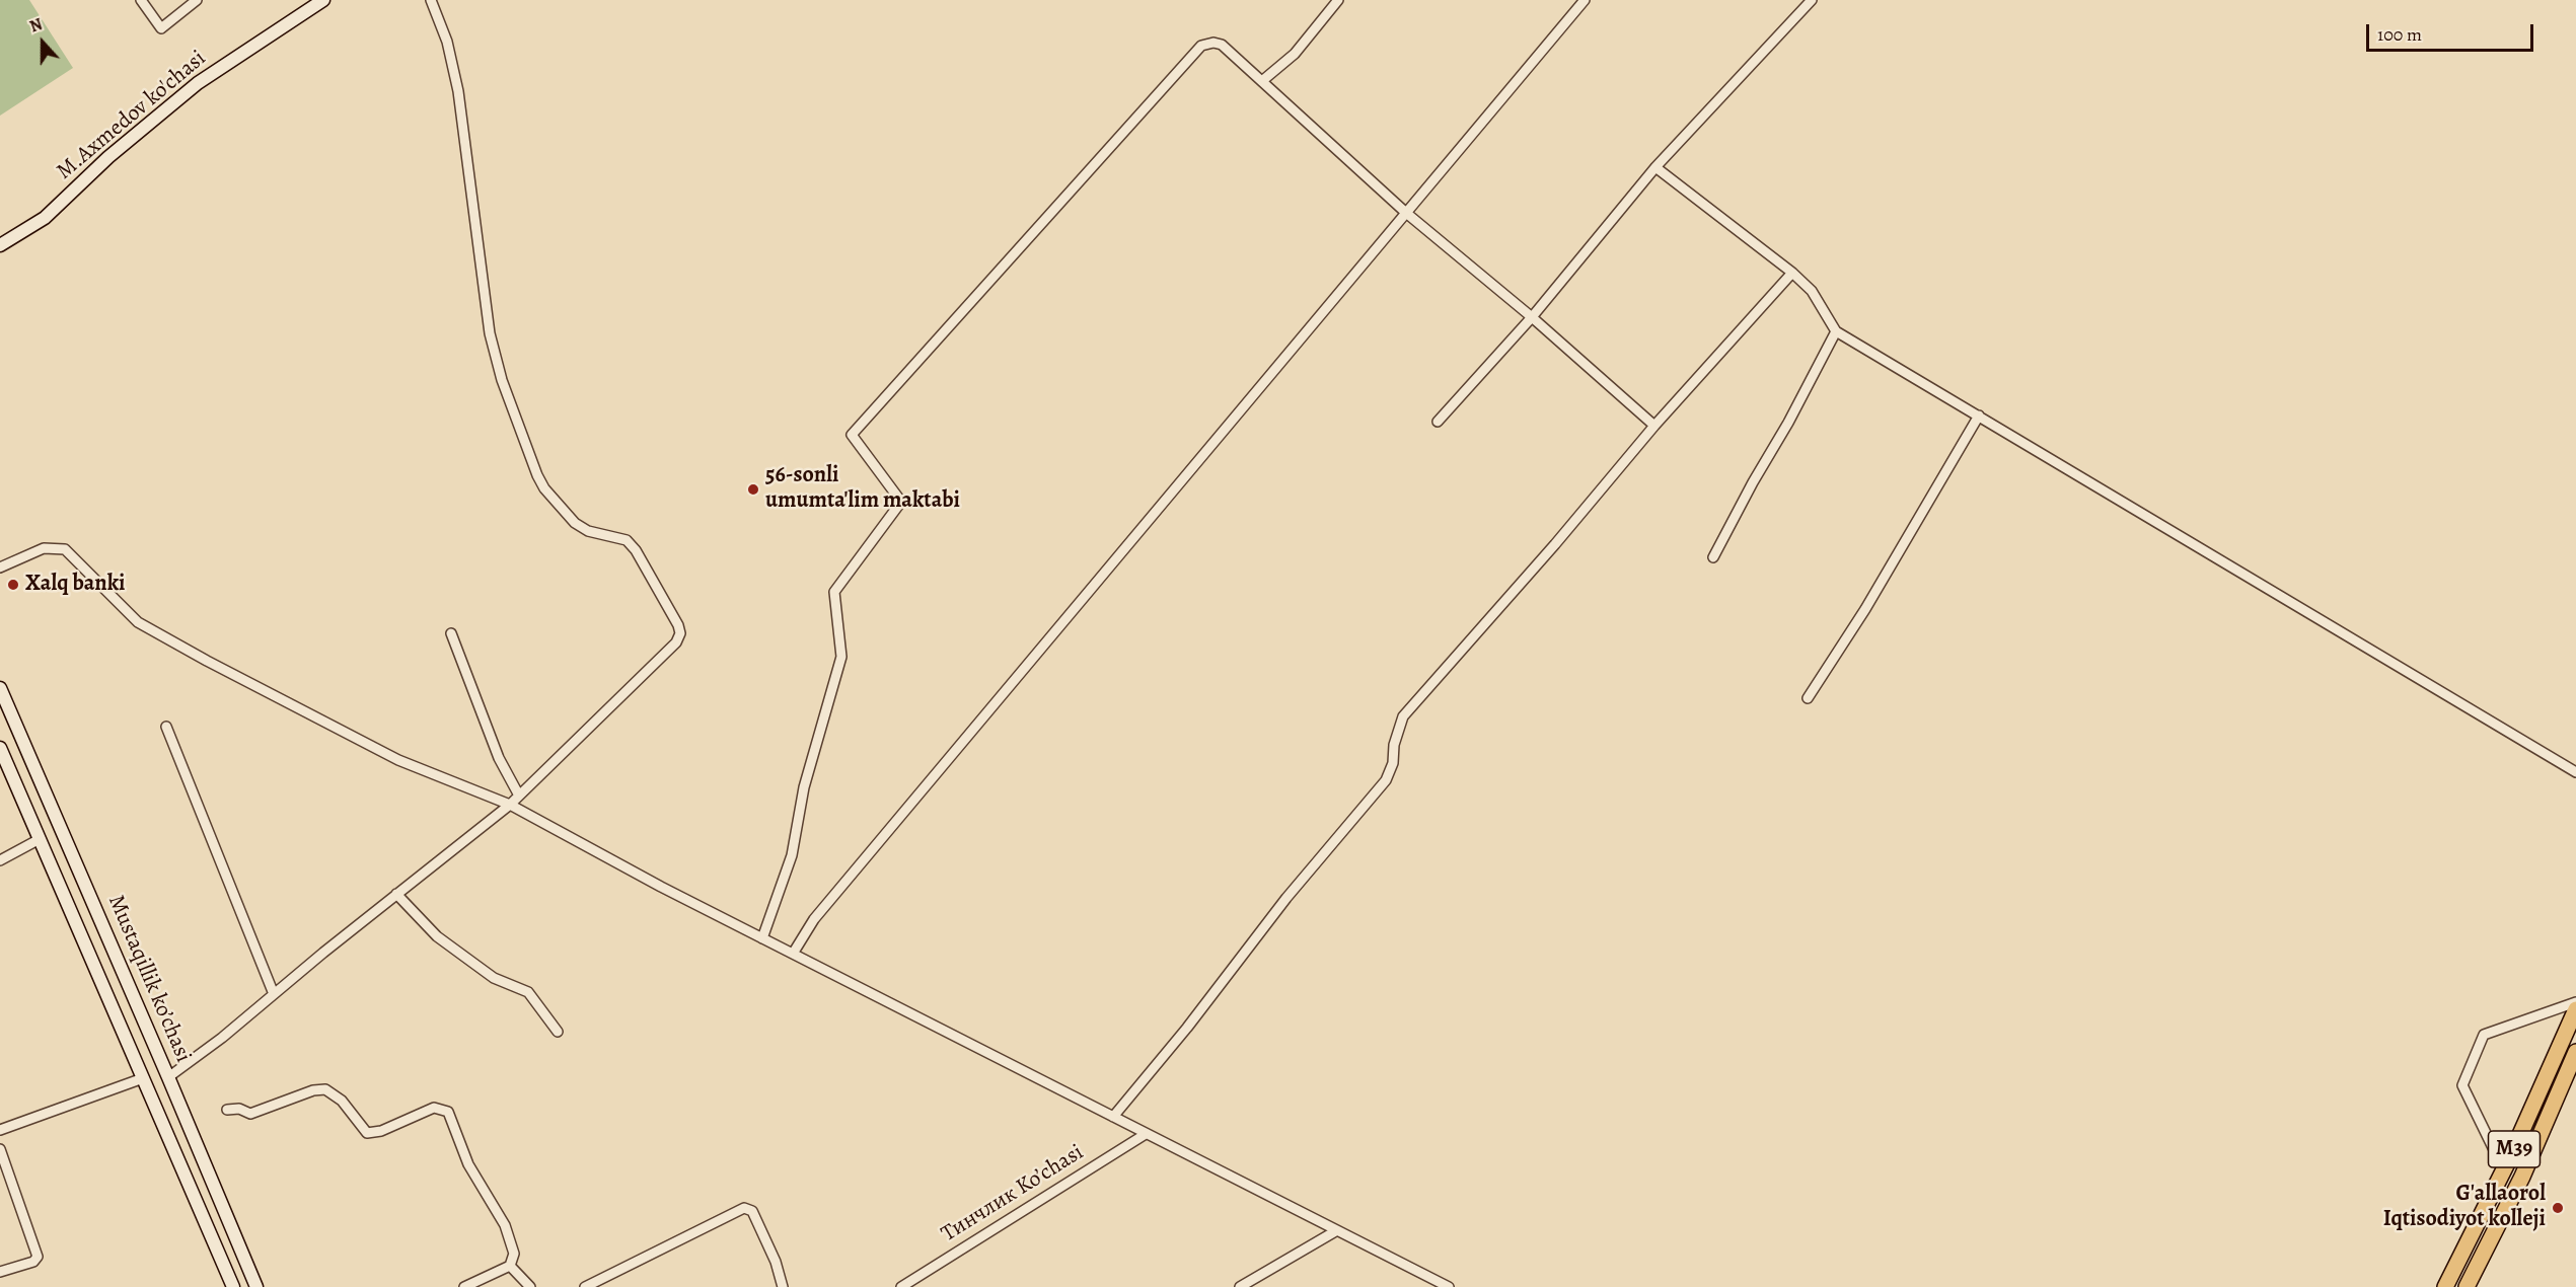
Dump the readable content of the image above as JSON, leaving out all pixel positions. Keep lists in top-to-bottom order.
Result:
{
  "streets": {
    "highway": ["M39"],
    "main road": ["M.Axmedov ko'chasi", "Mustaqillik ko’chasi"],
    "street": ["Тинчлик Ko’chasi"]
  },
  "places": ["56-sonli umumta'lim maktabi", "Xalq banki", "G'allaorol Iqtisodiyot kolleji"],
  "scale_bar": "100 m",
  "north": "top"
}
